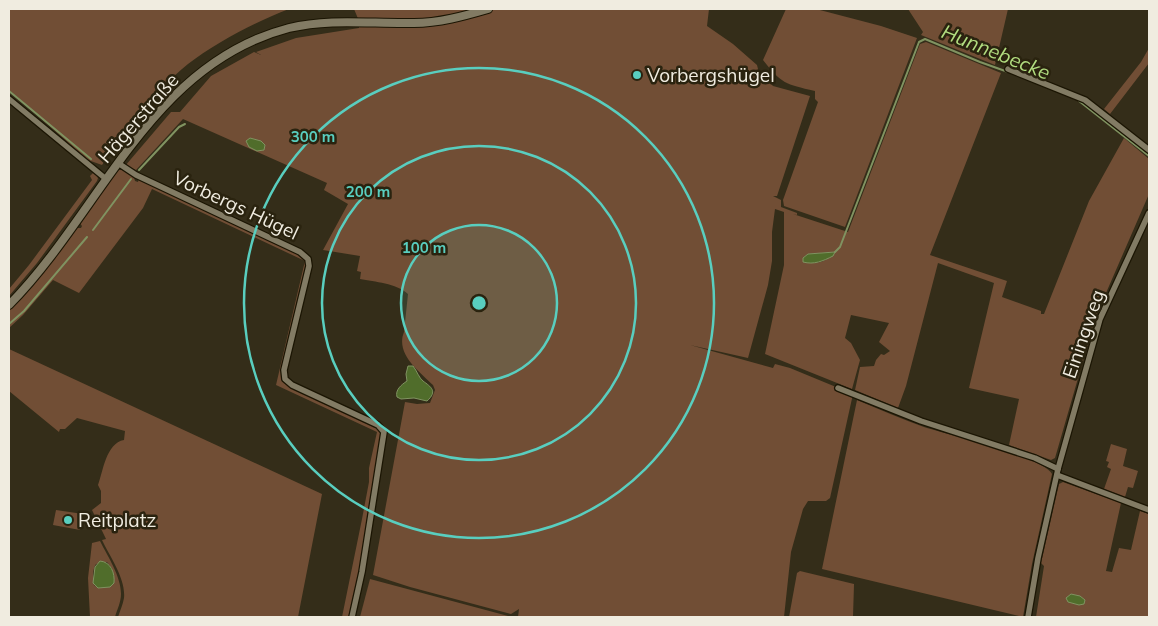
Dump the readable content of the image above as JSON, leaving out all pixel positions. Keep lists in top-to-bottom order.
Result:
{
  "streets": {
    "main road": ["Hägerstraße"],
    "street": ["Vorbergs Hügel", "Einingweg"]
  },
  "crossings": [
    ["Hägerstraße", "Vorbergs Hügel"]
  ],
  "water": ["Hunnebecke"],
  "places": ["Vorbergshügel", "Reitplatz"],
  "rings": ["300 m", "200 m", "100 m"]
}
